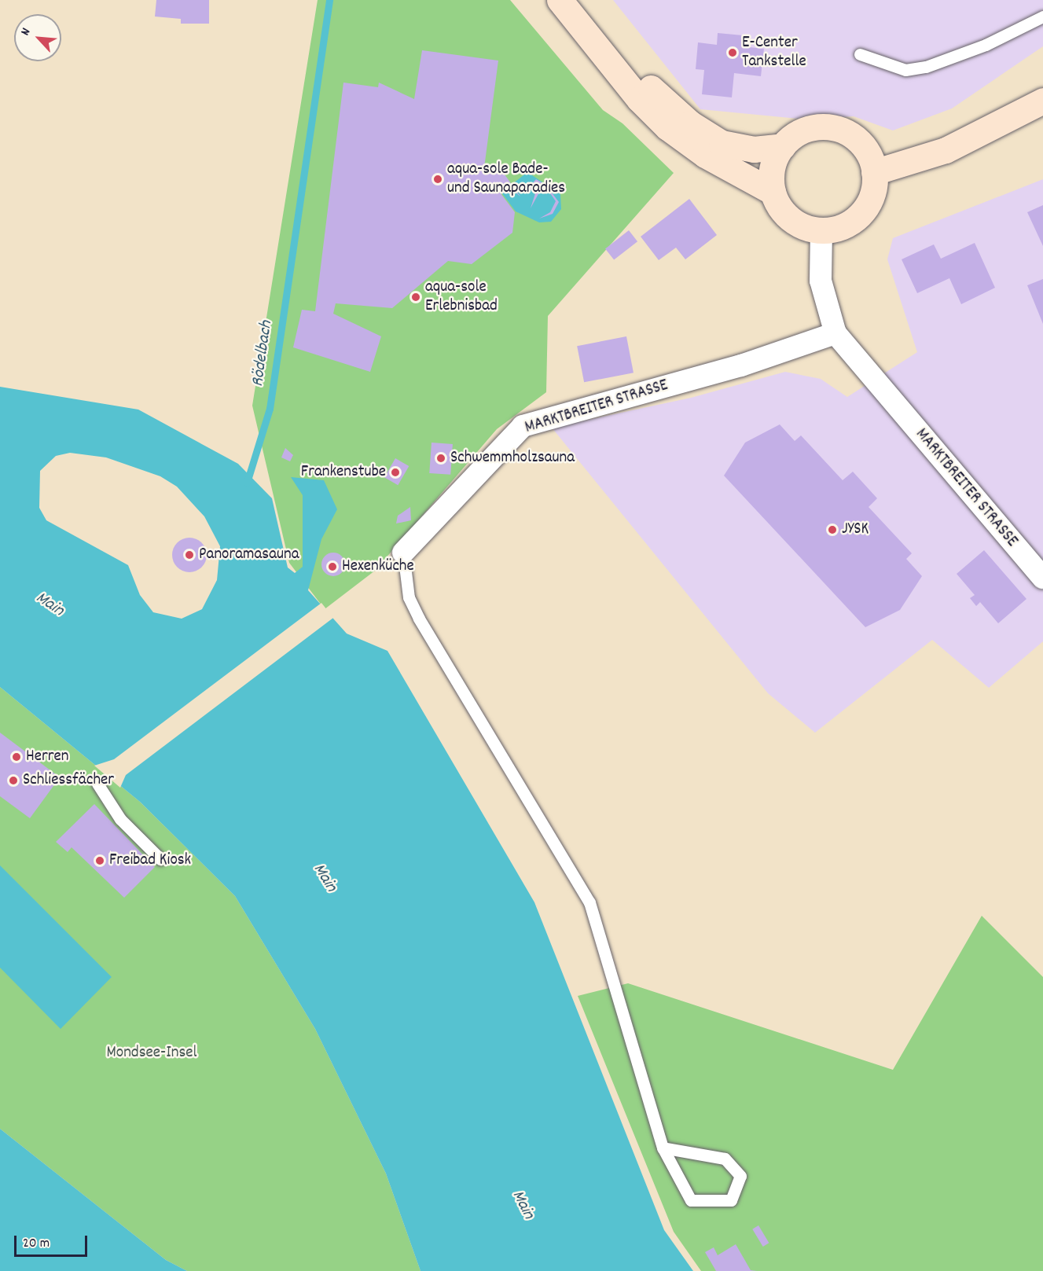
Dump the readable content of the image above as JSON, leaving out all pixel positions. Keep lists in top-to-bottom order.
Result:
{
  "streets": {
    "street": ["MARKTBREITER STRASSE"]
  },
  "water": ["Rödelbach", "Main"],
  "parks": ["Mondsee-Insel"],
  "places": [
    "E-Center Tankstelle",
    "aqua-sole Bade- und Saunaparadies",
    "aqua-sole Erlebnisbad",
    "Schwemmholzsauna",
    "Frankenstube",
    "JYSK",
    "Panoramasauna",
    "Hexenküche",
    "Herren",
    "Schliessfächer",
    "Freibad Kiosk"
  ],
  "scale_bar": "20 m",
  "north": "top left"
}
